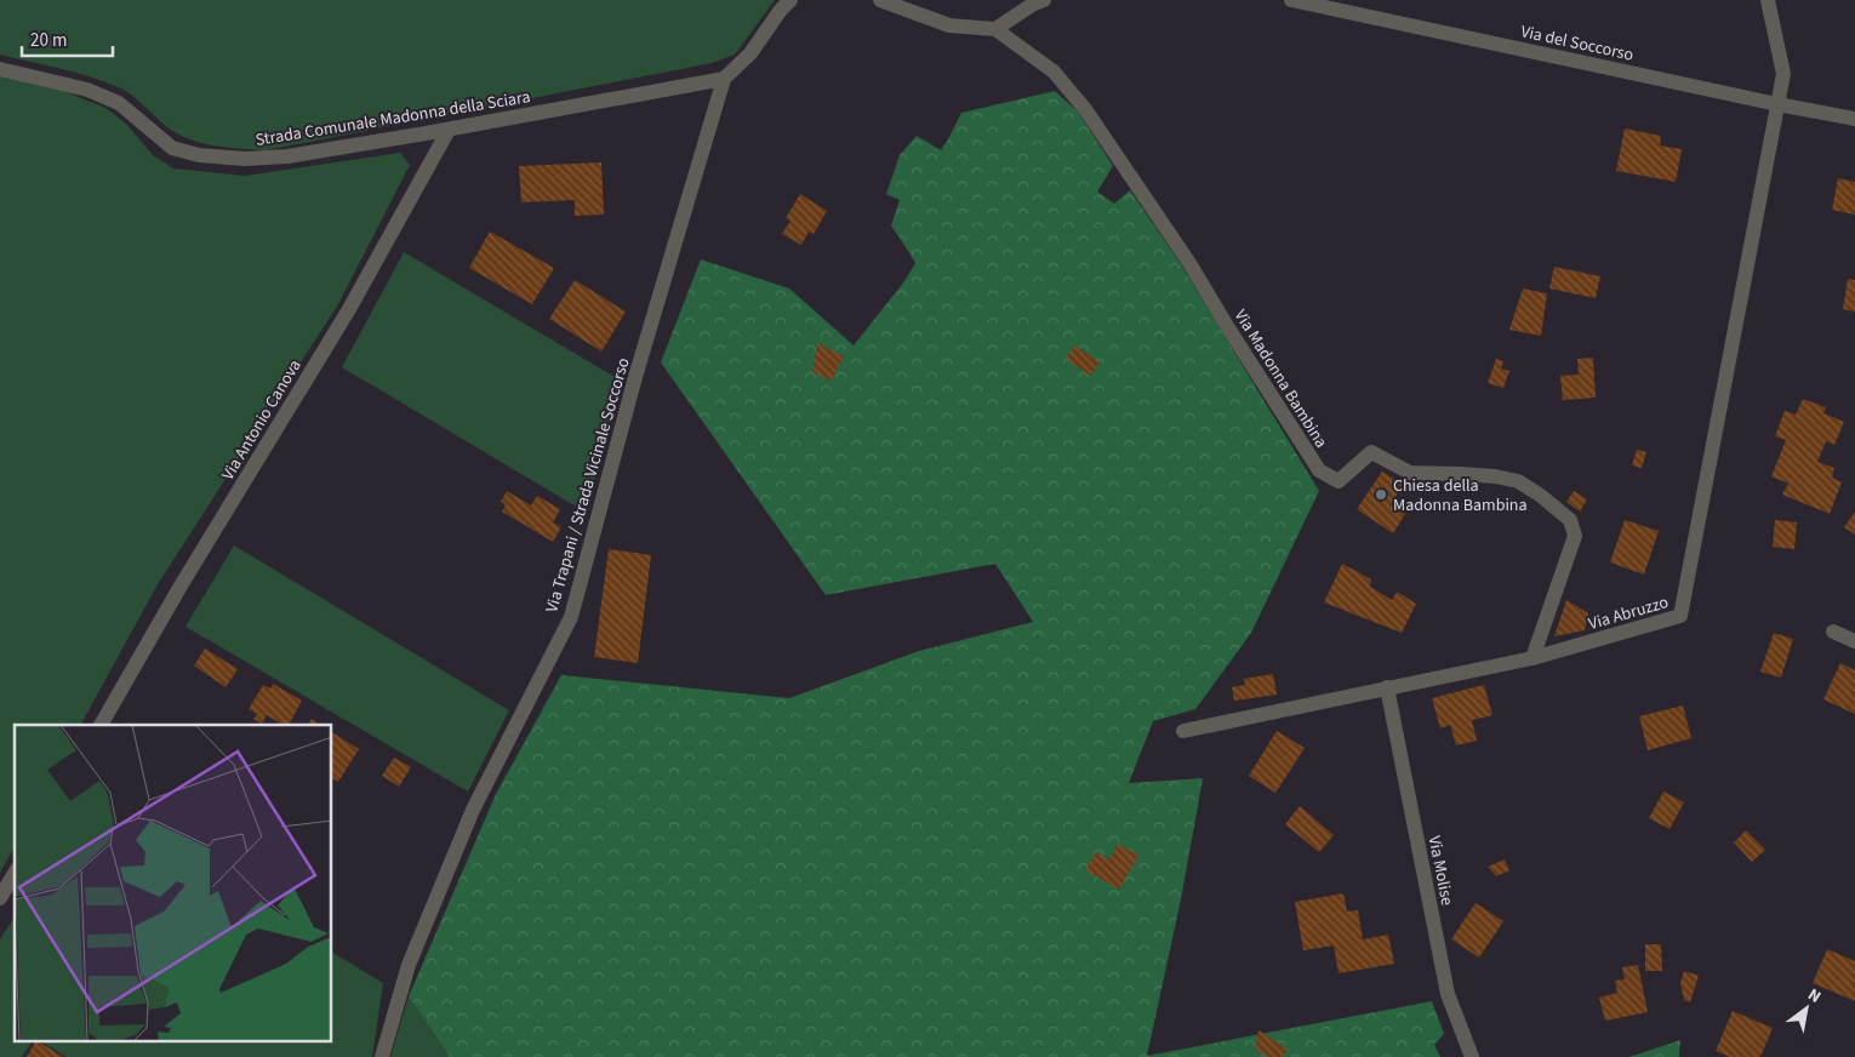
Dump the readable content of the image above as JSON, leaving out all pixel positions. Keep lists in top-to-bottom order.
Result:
{
  "streets": {
    "street": [
      "Via del Soccorso",
      "Strada Comunale Madonna della Sciara",
      "Via Madonna Bambina",
      "Via Antonio Canova",
      "Via Trapani / Strada Vicinale Soccorso",
      "Via Abruzzo",
      "Via Molise"
    ]
  },
  "crossings": [
    ["Via del Soccorso", "Via Abruzzo"],
    ["Strada Comunale Madonna della Sciara", "Via Antonio Canova"],
    ["Strada Comunale Madonna della Sciara", "Via Trapani / Strada Vicinale Soccorso"],
    ["Via Madonna Bambina", "Via Abruzzo"],
    ["Via Abruzzo", "Via Molise"]
  ],
  "places": ["Chiesa della Madonna Bambina"],
  "scale_bar": "20 m",
  "north": "top right"
}
